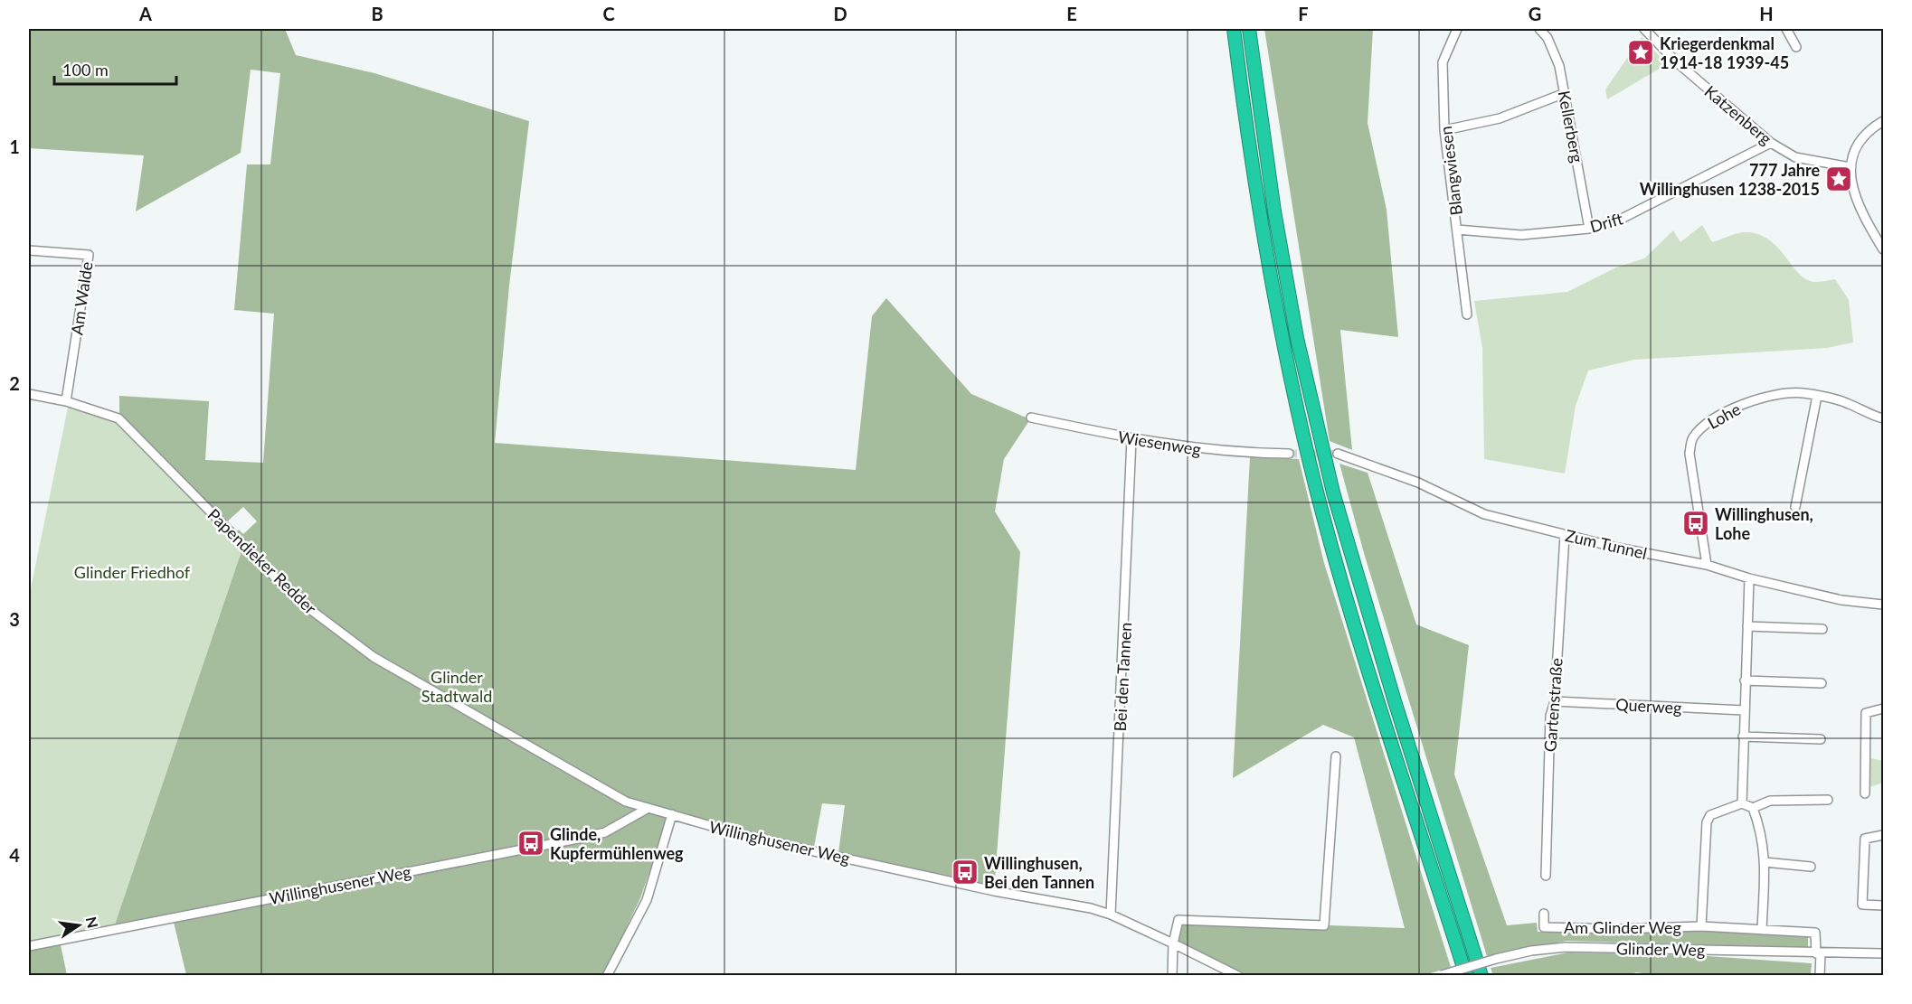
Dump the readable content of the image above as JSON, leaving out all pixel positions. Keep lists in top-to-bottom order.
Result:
{
  "streets": {
    "street": [
      "Katzenberg",
      "Kellerberg",
      "Blangwiesen",
      "Drift",
      "Am Walde",
      "Lohe",
      "Wiesenweg",
      "Zum Tunnel",
      "Papendieker Redder",
      "Bei den Tannen",
      "Gartenstraße",
      "Querweg",
      "Willinghusener Weg",
      "Am Glinder Weg",
      "Glinder Weg"
    ]
  },
  "crossings": [
    ["Katzenberg", "Drift"],
    ["Kellerberg", "Drift"],
    ["Blangwiesen", "Drift"],
    ["Am Walde", "Papendieker Redder"],
    ["Lohe", "Zum Tunnel"],
    ["Wiesenweg", "Bei den Tannen"],
    ["Zum Tunnel", "Gartenstraße"],
    ["Papendieker Redder", "Willinghusener Weg"],
    ["Bei den Tannen", "Willinghusener Weg"],
    ["Gartenstraße", "Querweg"],
    ["Am Glinder Weg", "Glinder Weg"]
  ],
  "parks": ["Glinder Friedhof", "Glinder Stadtwald"],
  "places": {
    "place": ["Kriegerdenkmal 1914-18 1939-45", "777 Jahre Willinghusen 1238-2015"],
    "bus stop": ["Willinghusen, Lohe", "Glinde, Kupfermühlenweg", "Willinghusen, Bei den Tannen"]
  },
  "scale_bar": "100 m",
  "north": "right",
  "grid": {
    "columns": [
      "A",
      "B",
      "C",
      "D",
      "E",
      "F",
      "G",
      "H"
    ],
    "rows": [
      "1",
      "2",
      "3",
      "4"
    ]
  }
}
